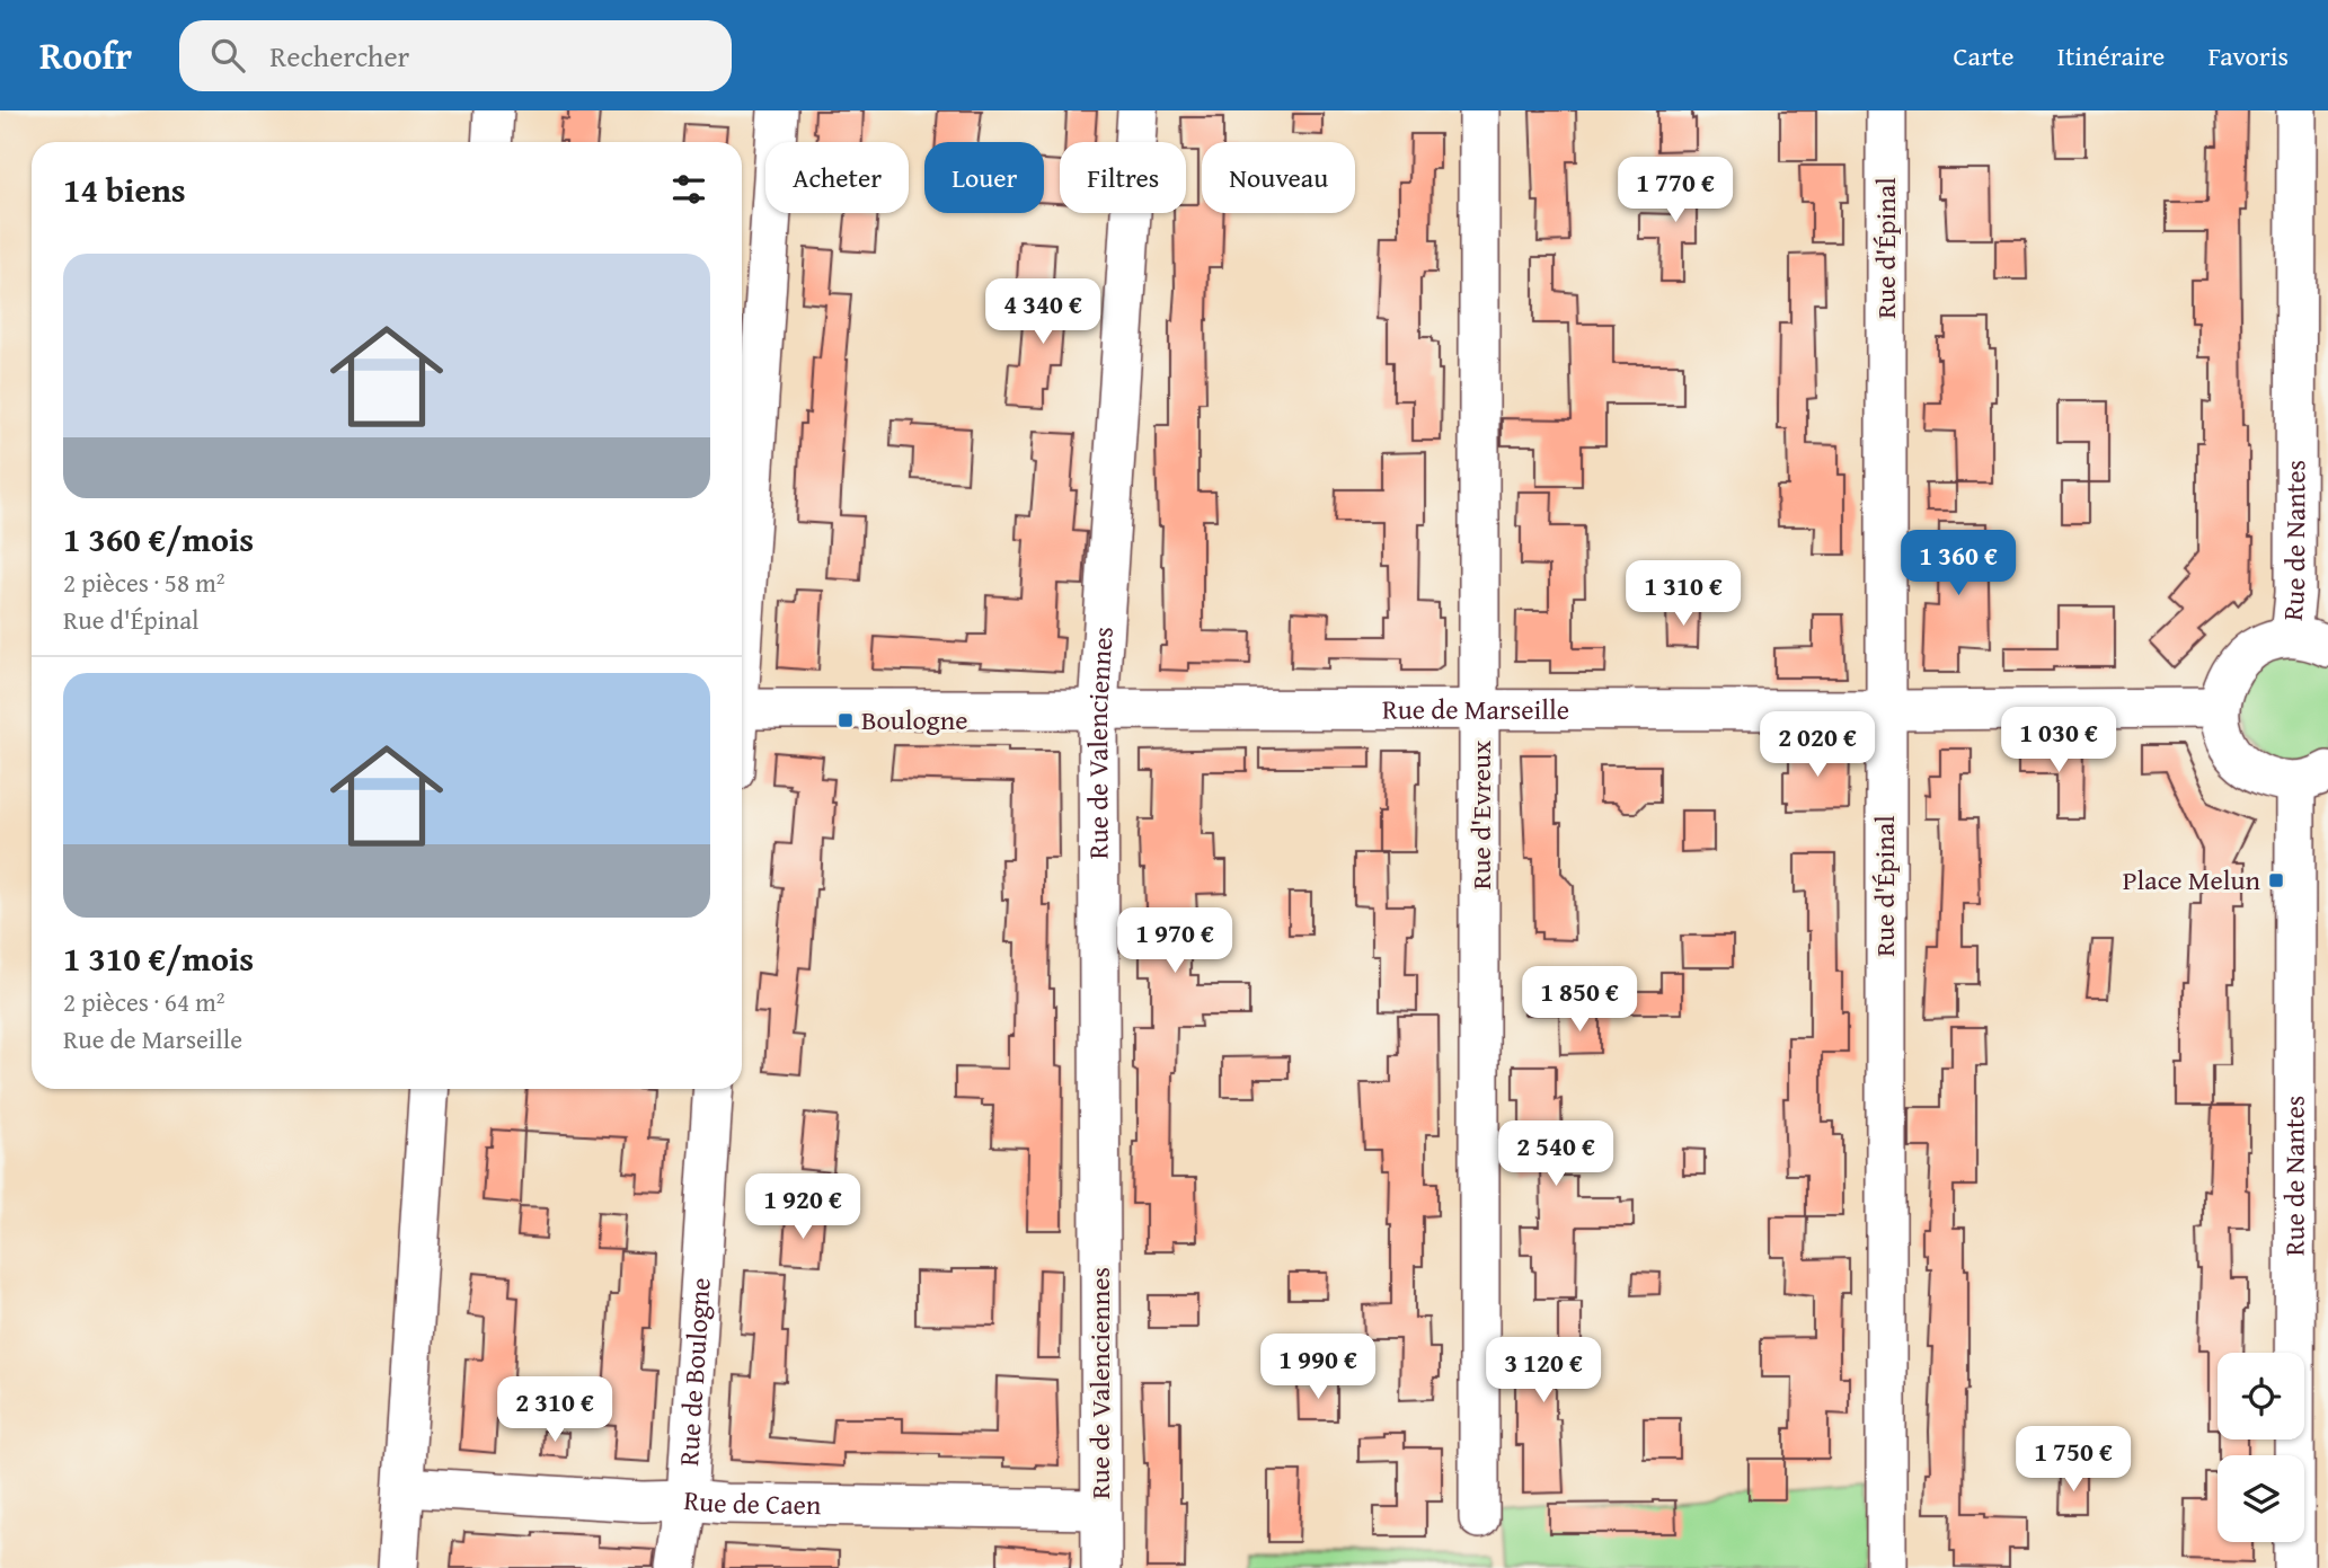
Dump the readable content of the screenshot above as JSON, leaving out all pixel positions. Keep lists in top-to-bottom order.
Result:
{
  "streets": {
    "street": [
      "Rue d'Épinal",
      "Rue de Nantes",
      "Rue de Marseille",
      "Rue de Valenciennes",
      "Rue d'Evreux",
      "Rue de Boulogne",
      "Rue de Caen"
    ]
  },
  "crossings": [
    ["Rue d'Épinal", "Rue de Marseille"],
    ["Rue de Marseille", "Rue de Valenciennes"],
    ["Rue de Marseille", "Rue d'Evreux"],
    ["Rue de Valenciennes", "Rue de Caen"],
    ["Rue de Boulogne", "Rue de Caen"]
  ],
  "places": {
    "transit": ["Boulogne", "Place Melun"]
  },
  "page": {
    "header": "Roofr",
    "search": "Rechercher",
    "nav": ["Carte", "Itinéraire", "Favoris"],
    "chip": [
      "Acheter",
      "Louer",
      "Filtres",
      "Nouveau"
    ],
    "heading": "14 biens",
    "price": [
      "1 770 €",
      "4 340 €",
      "1 360 €",
      "1 310 €",
      "1 030 €",
      "2 020 €",
      "1 970 €",
      "1 850 €",
      "2 540 €",
      "1 920 €",
      "1 990 €",
      "3 120 €",
      "2 310 €",
      "1 750 €"
    ],
    "list": [
      {
        "name": "1 360 €/mois",
        "note": "2 pièces · 58 m² · Rue d'Épinal"
      },
      {
        "name": "1 310 €/mois",
        "note": "2 pièces · 64 m² · Rue de Marseille"
      }
    ]
  }
}
